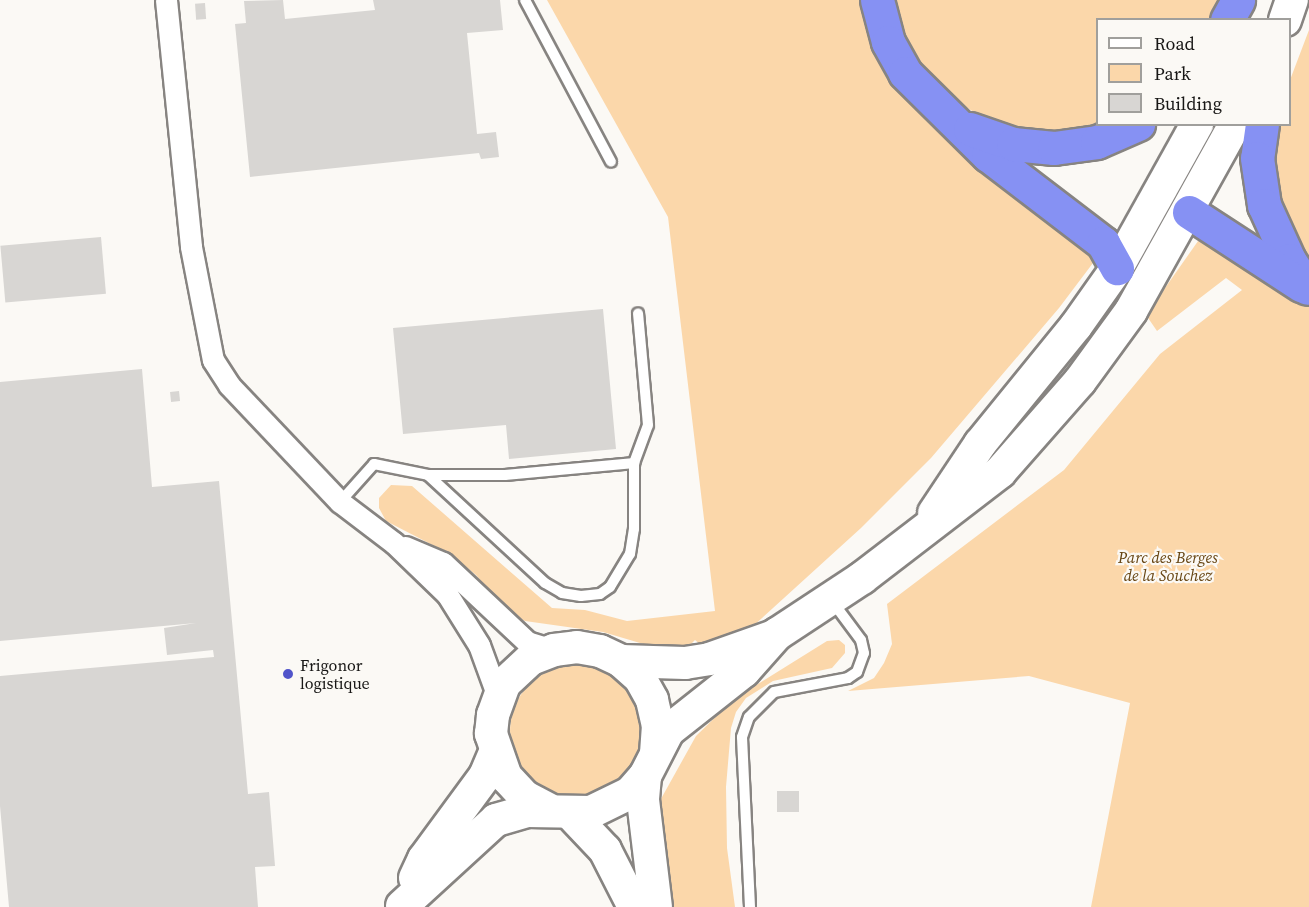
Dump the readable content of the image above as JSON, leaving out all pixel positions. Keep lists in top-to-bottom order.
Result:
{
  "parks": ["Parc des Berges de la Souchez"],
  "places": ["Frigonor logistique"],
  "legend": ["Road", "Park", "Building"]
}
